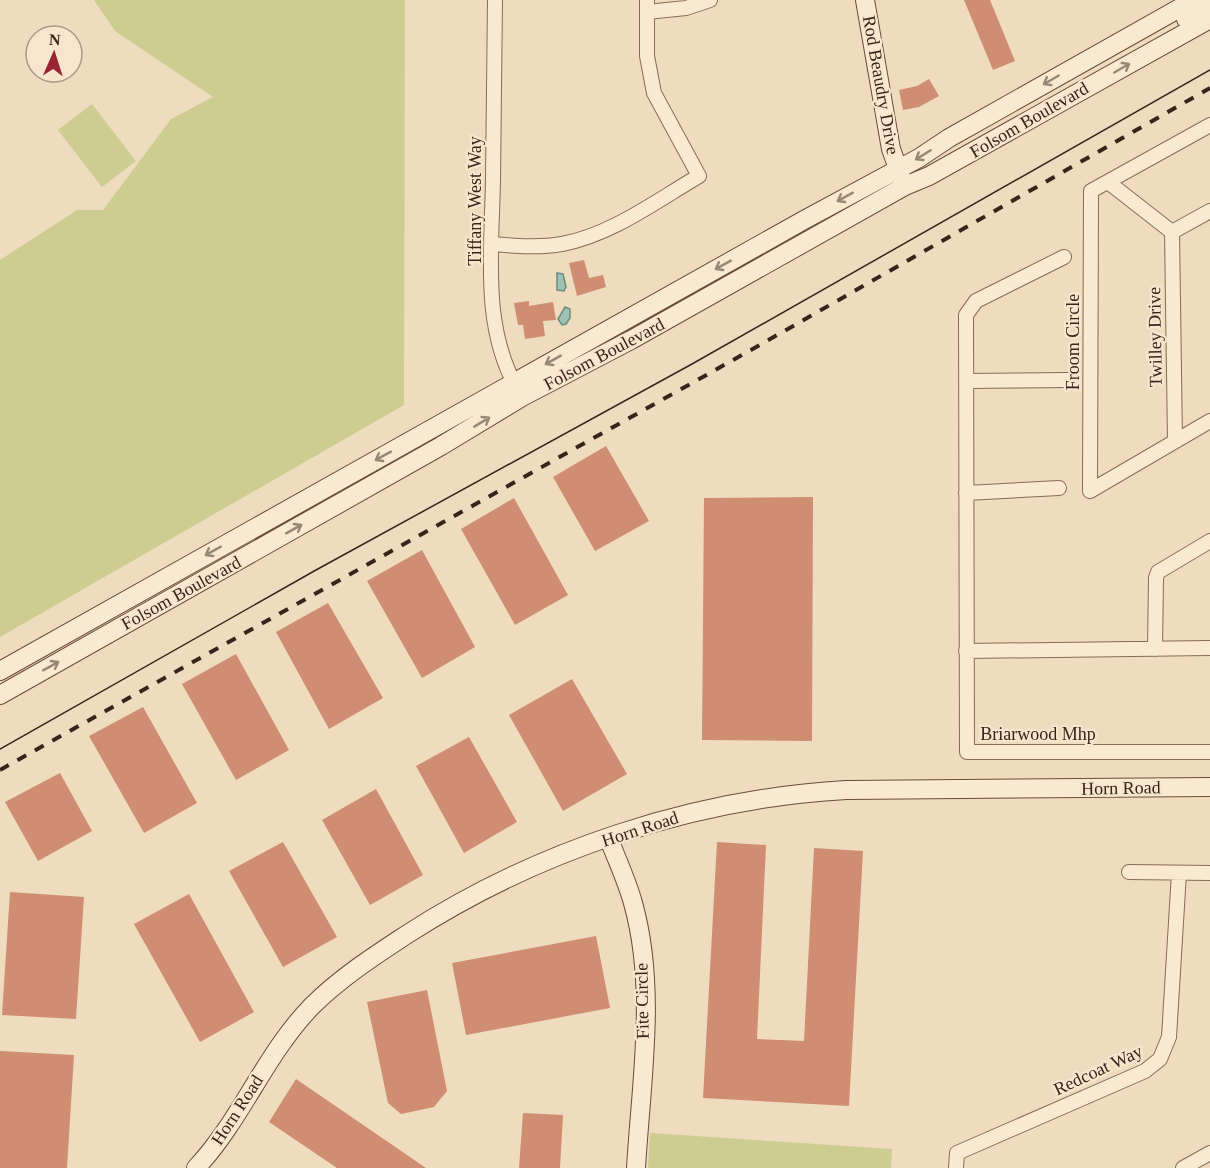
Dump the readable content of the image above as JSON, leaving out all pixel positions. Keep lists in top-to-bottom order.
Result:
{
  "streets": {
    "main road": [
      "Rod Beaudry Drive",
      "Folsom Boulevard",
      "Horn Road",
      "Fite Circle"
    ],
    "street": [
      "Tiffany West Way",
      "Twilley Drive",
      "Froom Circle",
      "Briarwood Mhp",
      "Redcoat Way"
    ]
  },
  "crossings": [
    ["Rod Beaudry Drive", "Folsom Boulevard"],
    ["Folsom Boulevard", "Tiffany West Way"],
    ["Twilley Drive", "Froom Circle"],
    ["Horn Road", "Fite Circle"]
  ],
  "north": "top"
}
